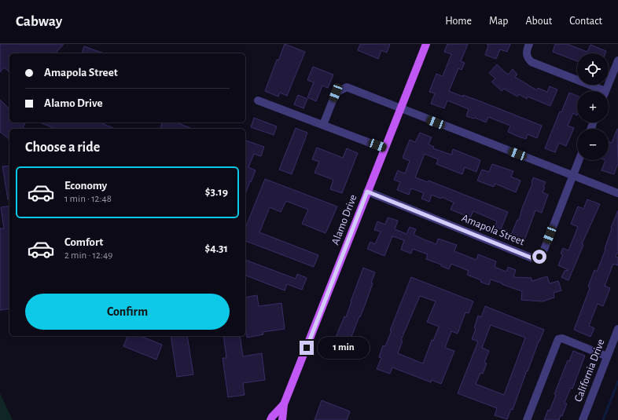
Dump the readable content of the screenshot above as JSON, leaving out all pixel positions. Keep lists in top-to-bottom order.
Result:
{
  "streets": {
    "main road": ["Alamo Drive"],
    "street": ["Amapola Street", "California Drive"]
  },
  "crossings": [
    ["Alamo Drive", "Amapola Street"]
  ],
  "page": {
    "header": "Cabway",
    "nav": [
      "Home",
      "Map",
      "About",
      "Contact"
    ],
    "map_buttons": ["+", "−"],
    "banner": ["Amapola Street", "Alamo Drive"],
    "heading": "Choose a ride",
    "list": [
      {
        "name": "Economy",
        "note": "1 min · 12:48",
        "value": "$3.19"
      },
      {
        "name": "Comfort",
        "note": "2 min · 12:49",
        "value": "$4.31"
      }
    ],
    "buttons": "Confirm",
    "bubble": "1 min"
  }
}
